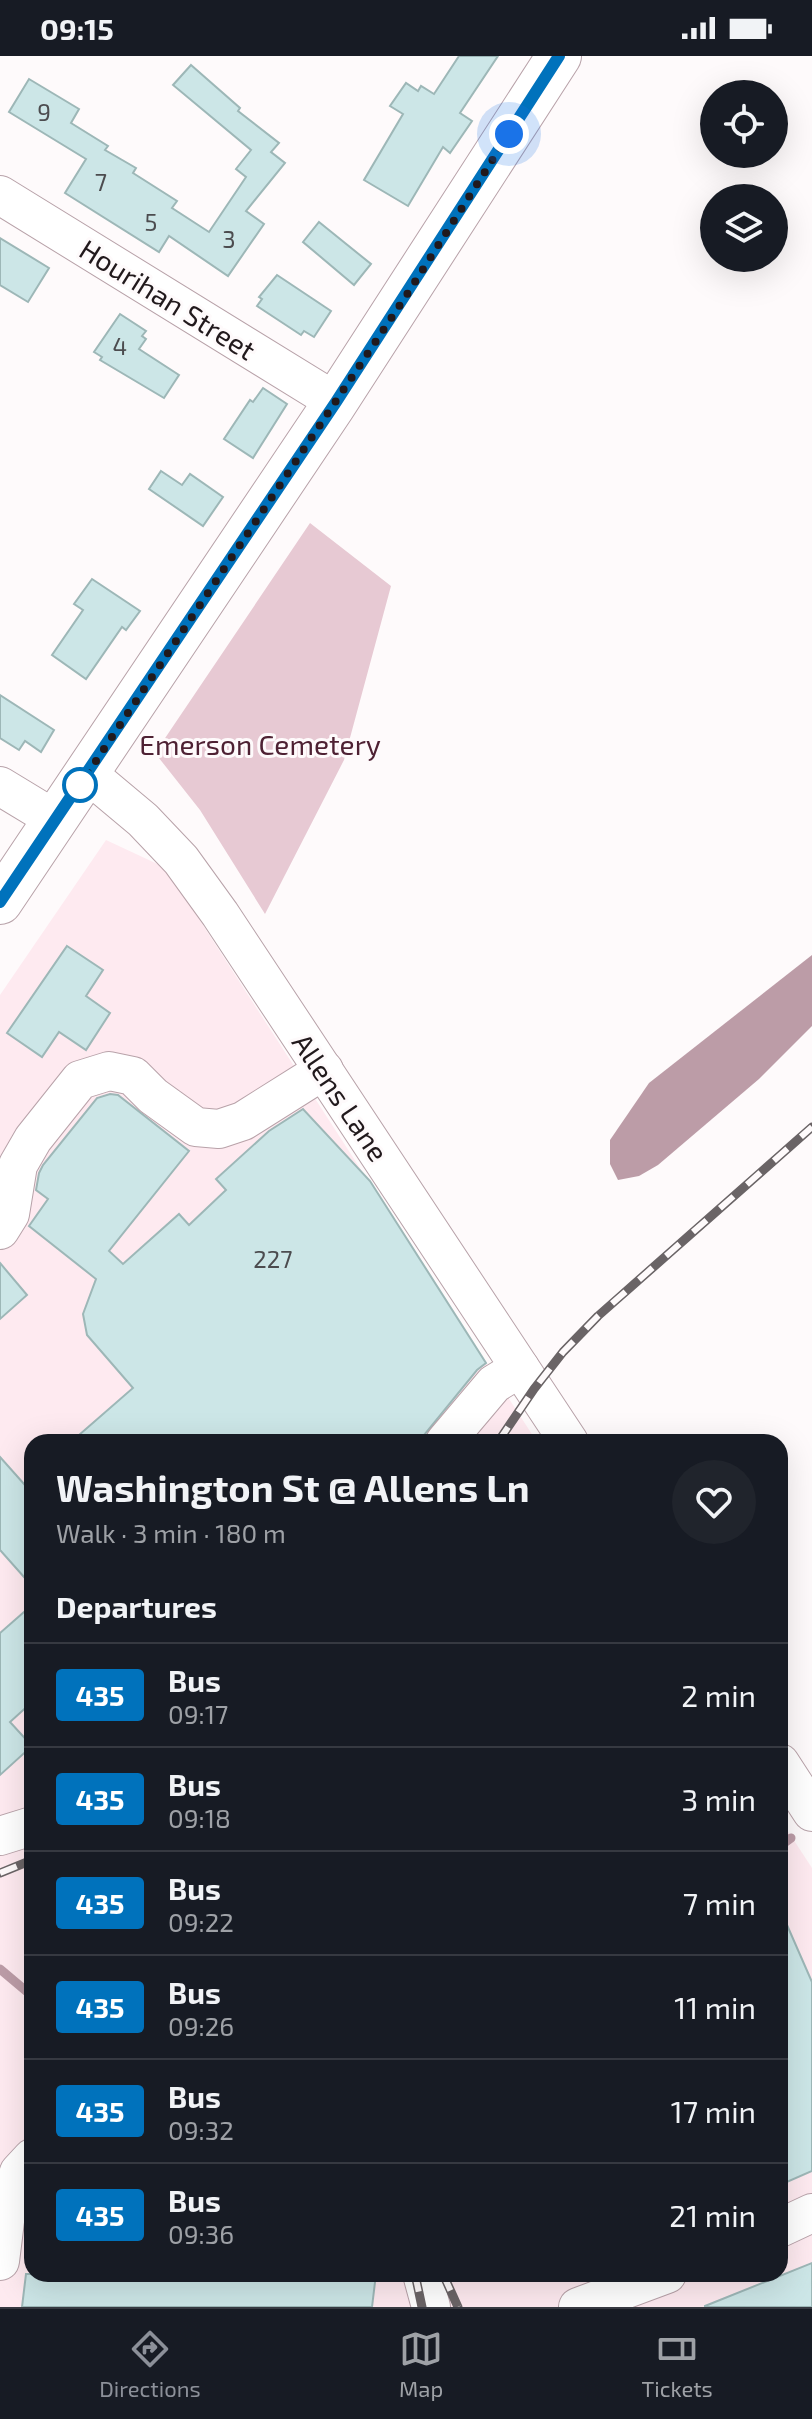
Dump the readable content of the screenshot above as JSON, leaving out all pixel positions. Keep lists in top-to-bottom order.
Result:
{
  "streets": {
    "street": ["Hourihan Street", "Allens Lane"]
  },
  "parks": ["Emerson Cemetery"],
  "lines": ["bus line 435"],
  "house_numbers": [
    "9",
    "7",
    "5",
    "3",
    "4",
    "227"
  ],
  "page": {
    "status": "09:15",
    "heading": [
      ["Washington St @ Allens Ln", "Walk · 3 min · 180 m"],
      "Departures"
    ],
    "list": [
      {
        "mark": "435",
        "name": "Bus",
        "note": "09:17",
        "value": "2 min"
      },
      {
        "mark": "435",
        "name": "Bus",
        "note": "09:18",
        "value": "3 min"
      },
      {
        "mark": "435",
        "name": "Bus",
        "note": "09:22",
        "value": "7 min"
      },
      {
        "mark": "435",
        "name": "Bus",
        "note": "09:26",
        "value": "11 min"
      },
      {
        "mark": "435",
        "name": "Bus",
        "note": "09:32",
        "value": "17 min"
      },
      {
        "mark": "435",
        "name": "Bus",
        "note": "09:36",
        "value": "21 min"
      }
    ],
    "tabs": ["Directions", "Map", "Tickets"]
  }
}
